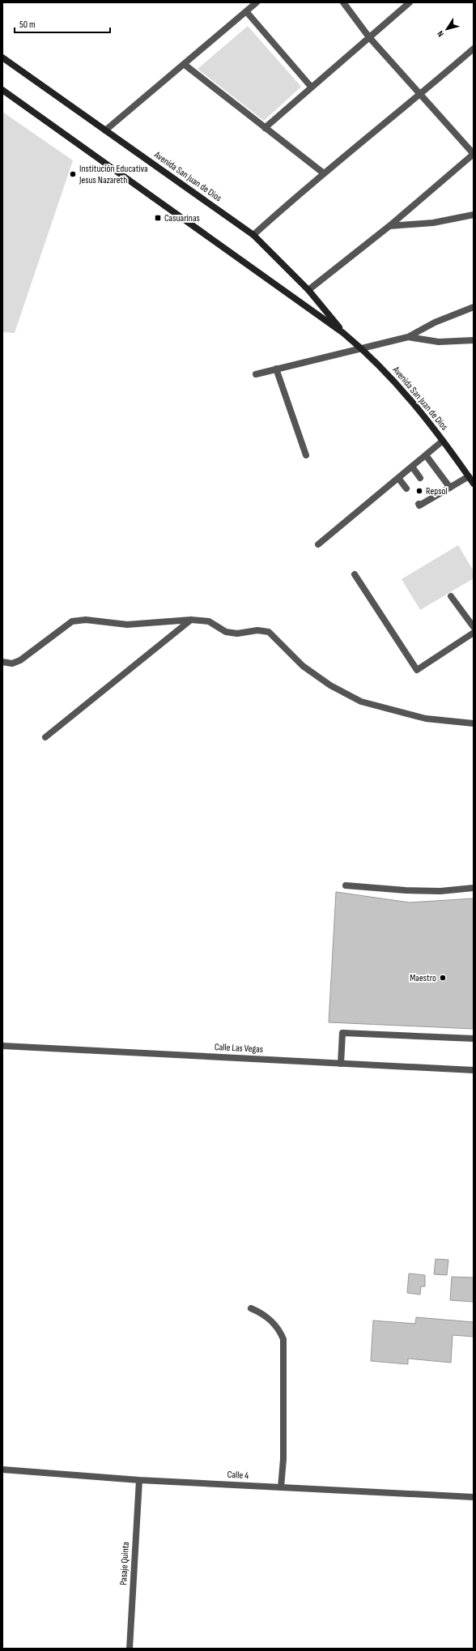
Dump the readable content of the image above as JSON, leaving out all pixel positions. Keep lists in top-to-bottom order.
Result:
{
  "streets": {
    "main road": ["Avenida San Juan de Dios"],
    "street": ["Calle Las Vegas", "Calle 4", "Pasaje Quinta"]
  },
  "crossings": [
    ["Calle 4", "Pasaje Quinta"]
  ],
  "places": {
    "other": ["Institución Educativa Jesus Nazareth", "Repsol", "Maestro"],
    "transit": ["Casuarinas"]
  },
  "scale_bar": "50 m",
  "north": "bottom left"
}
